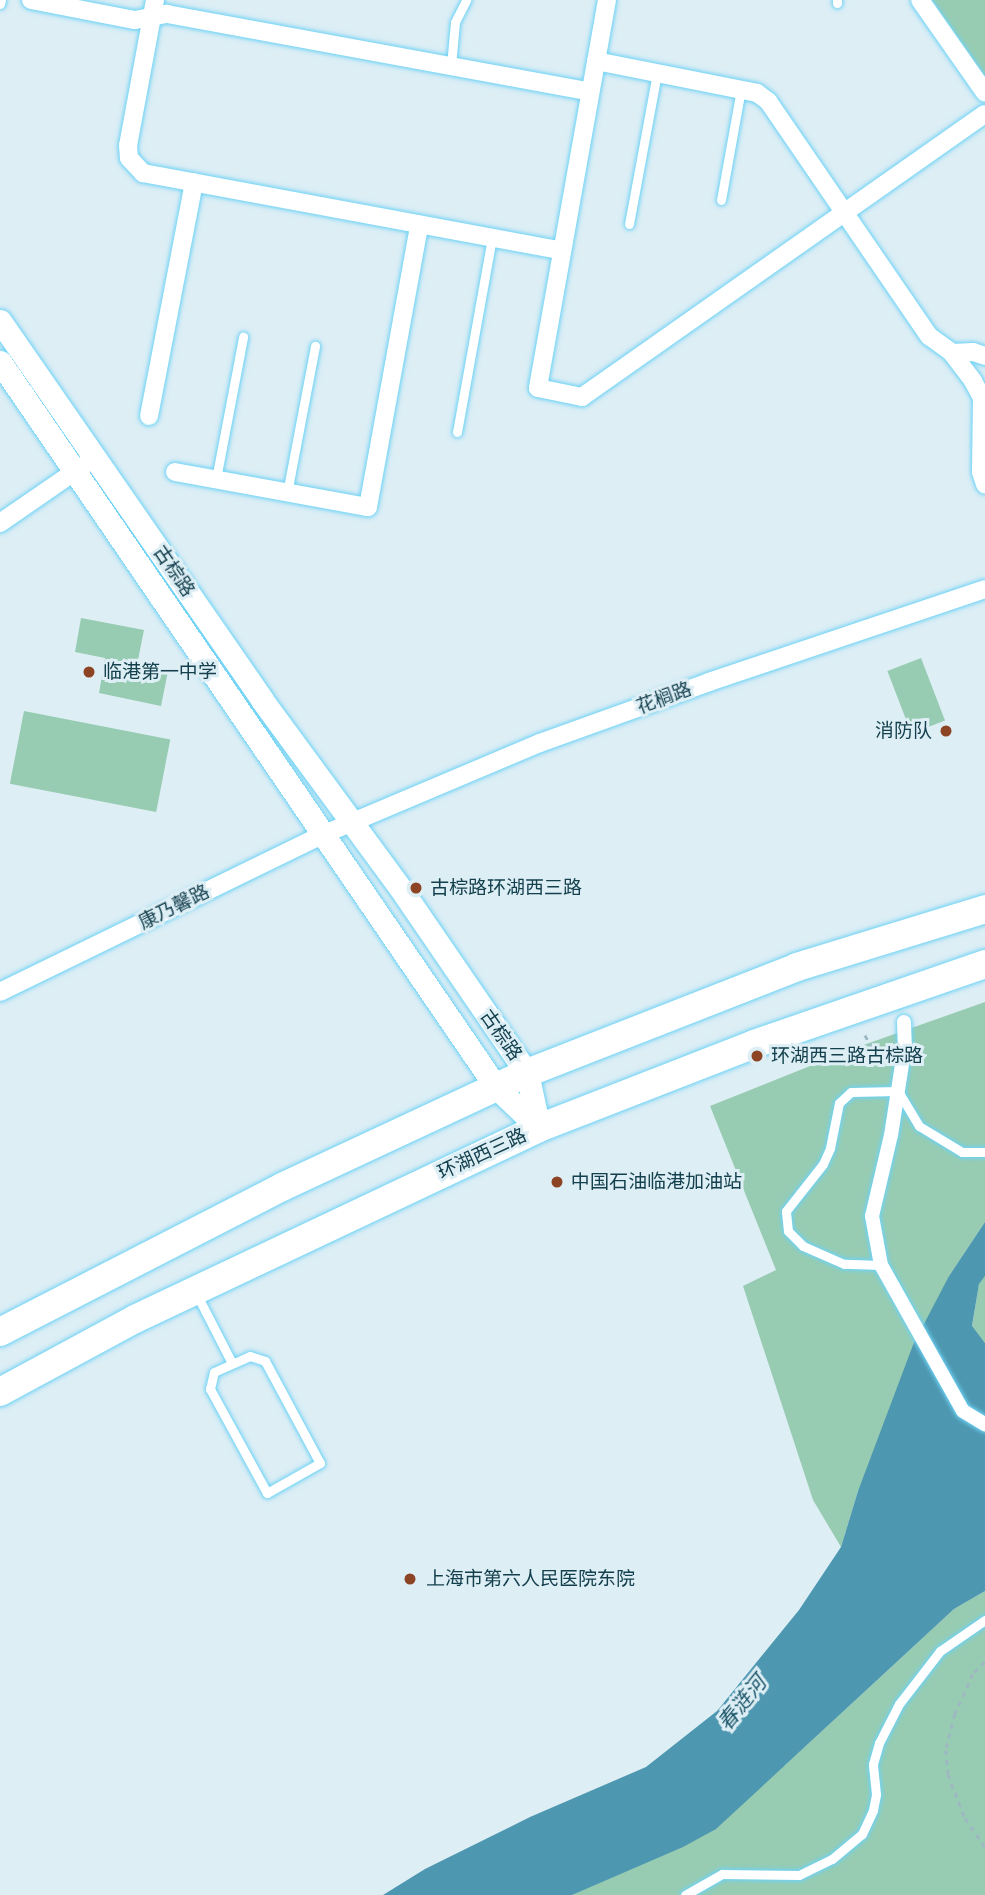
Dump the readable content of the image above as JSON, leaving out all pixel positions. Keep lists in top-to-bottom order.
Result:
{
  "streets": {
    "main road": ["环湖西三路"],
    "street": ["古棕路", "花榈路", "康乃馨路"]
  },
  "crossings": [
    ["古棕路", "花榈路"],
    ["古棕路", "康乃馨路"],
    ["古棕路", "环湖西三路"],
    ["花榈路", "康乃馨路"]
  ],
  "water": ["春涟河"],
  "places": [
    "临港第一中学",
    "消防队",
    "古棕路环湖西三路",
    "环湖西三路古棕路",
    "中国石油临港加油站",
    "上海市第六人民医院东院"
  ]
}
